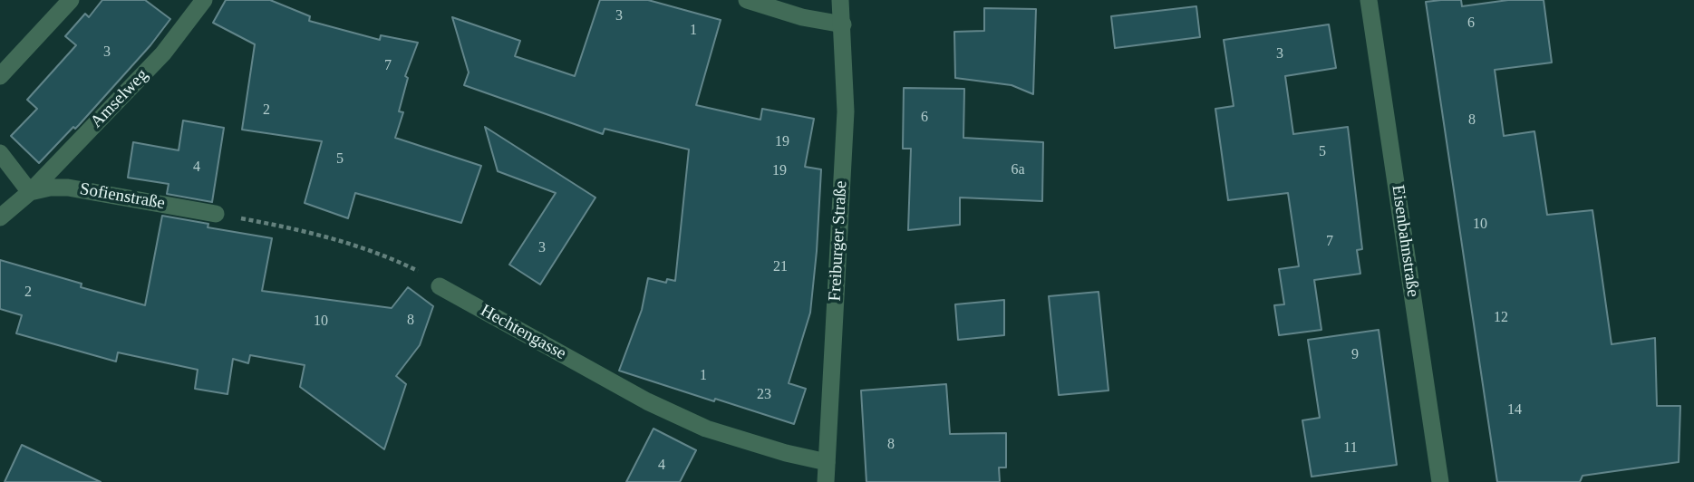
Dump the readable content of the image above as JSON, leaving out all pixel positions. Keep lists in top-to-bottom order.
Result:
{
  "streets": {
    "street": [
      "Amselweg",
      "Sofienstraße",
      "Freiburger Straße",
      "Eisenbahnstraße",
      "Hechtengasse"
    ]
  },
  "crossings": [
    ["Amselweg", "Sofienstraße"],
    ["Freiburger Straße", "Hechtengasse"]
  ],
  "house_numbers": [
    "3",
    "6",
    "1",
    "3",
    "3",
    "7",
    "2",
    "6",
    "8",
    "19",
    "5",
    "5",
    "4",
    "6a",
    "19",
    "10",
    "7",
    "3",
    "21",
    "2",
    "12",
    "8",
    "10",
    "9",
    "1",
    "23",
    "14",
    "8",
    "11",
    "4"
  ]
}
